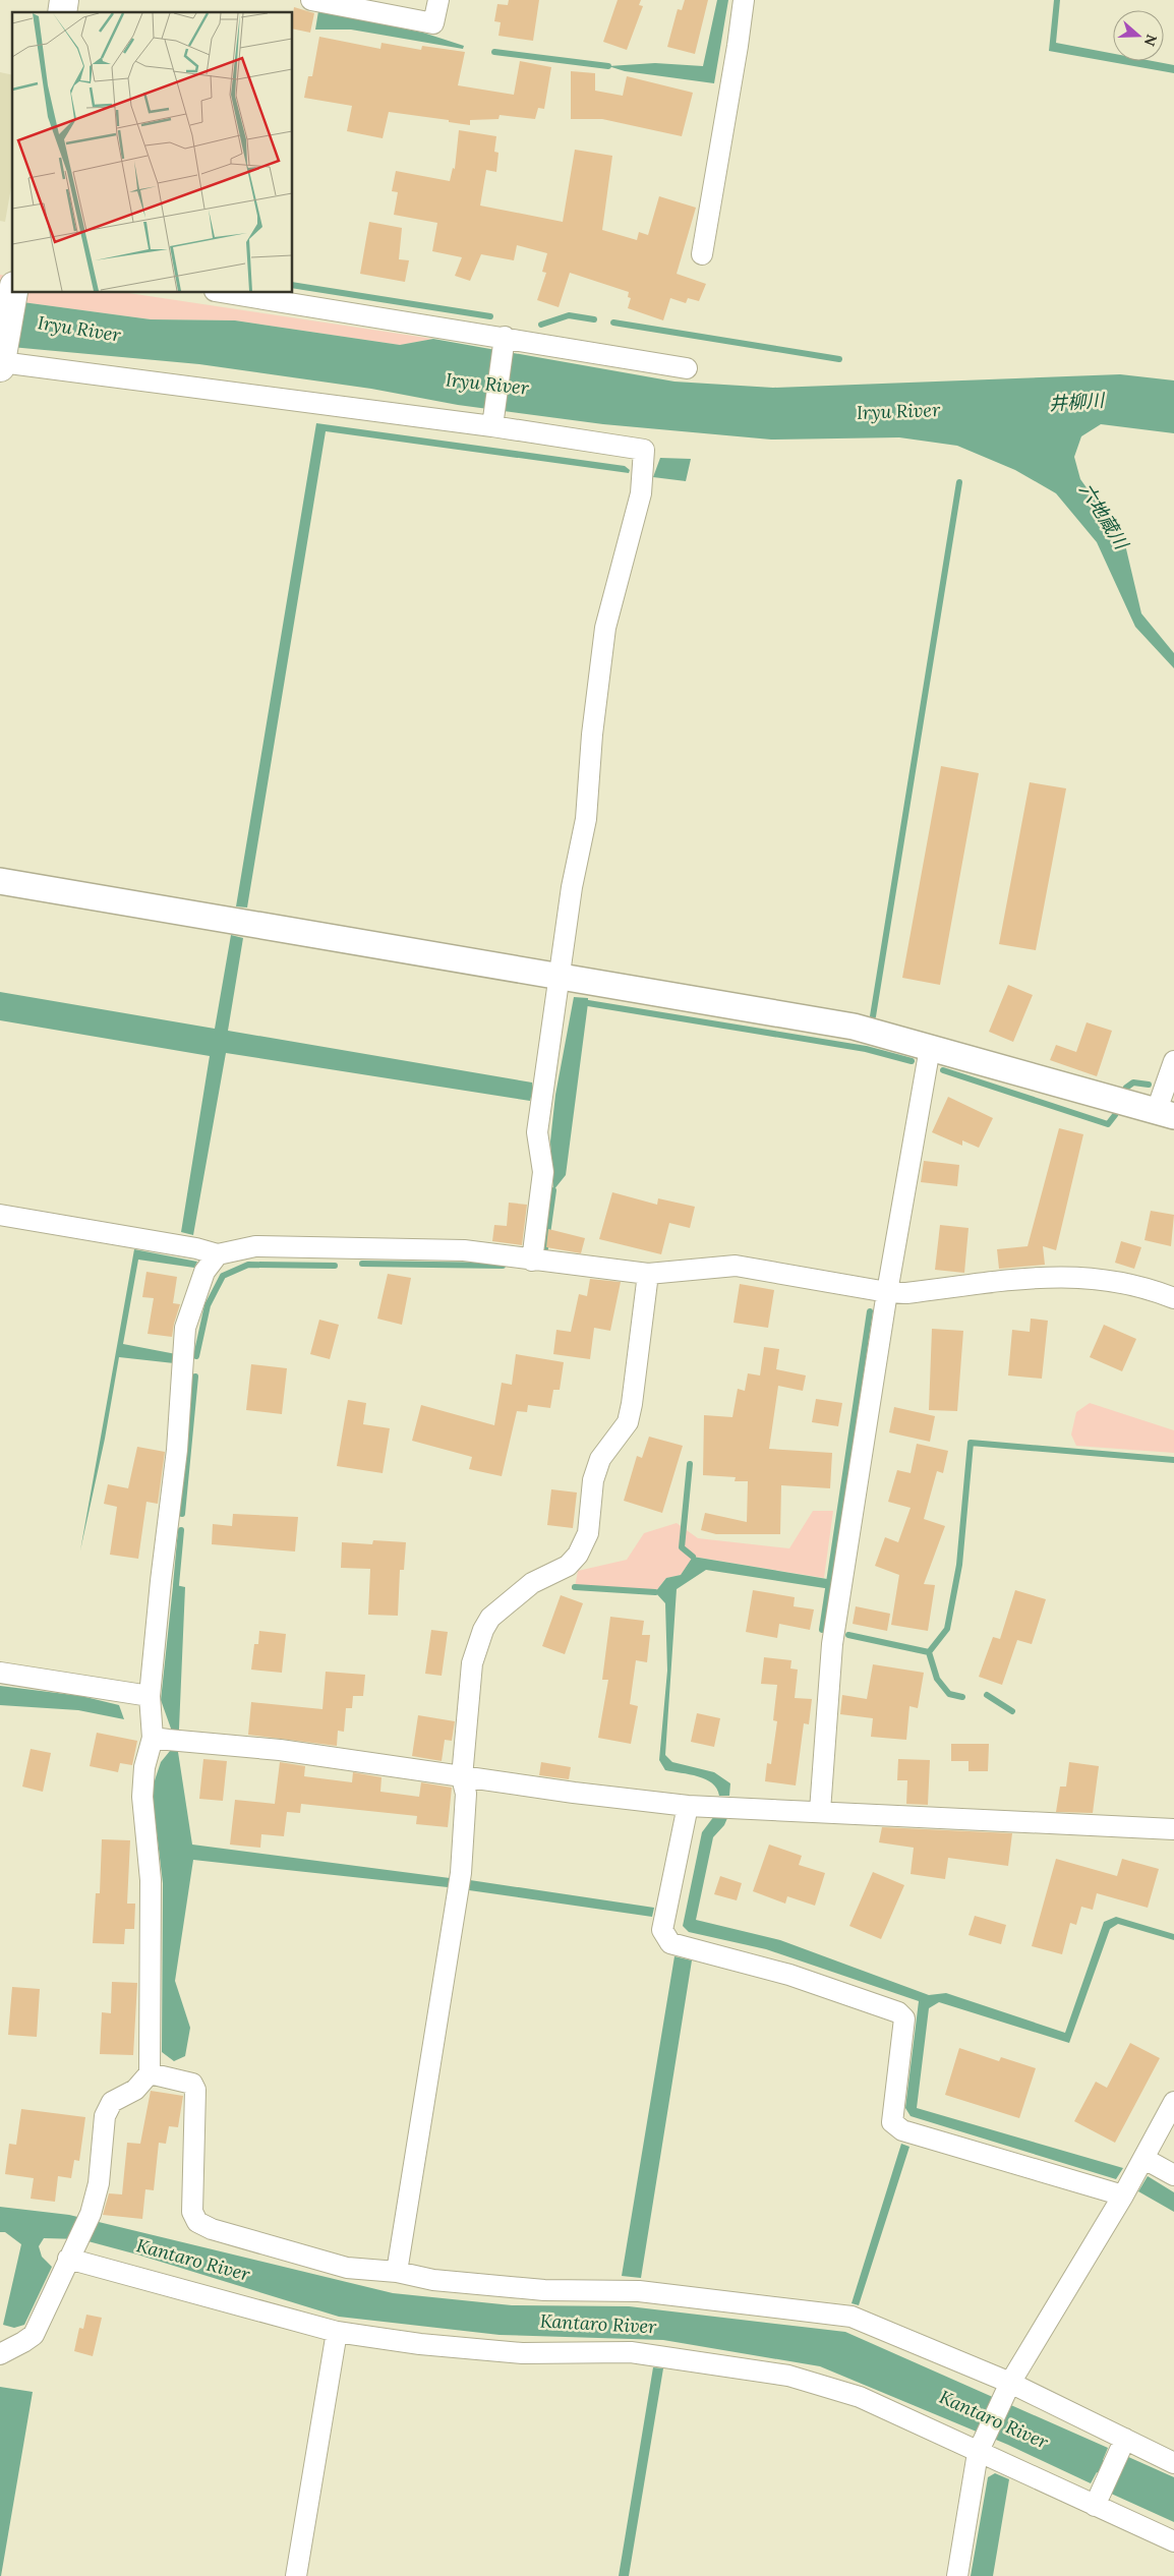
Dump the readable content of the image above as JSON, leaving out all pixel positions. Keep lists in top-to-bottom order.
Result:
{
  "water": [
    "Iryu River",
    "井柳川",
    "六地蔵川",
    "Kantaro River"
  ],
  "north": "right"
}
